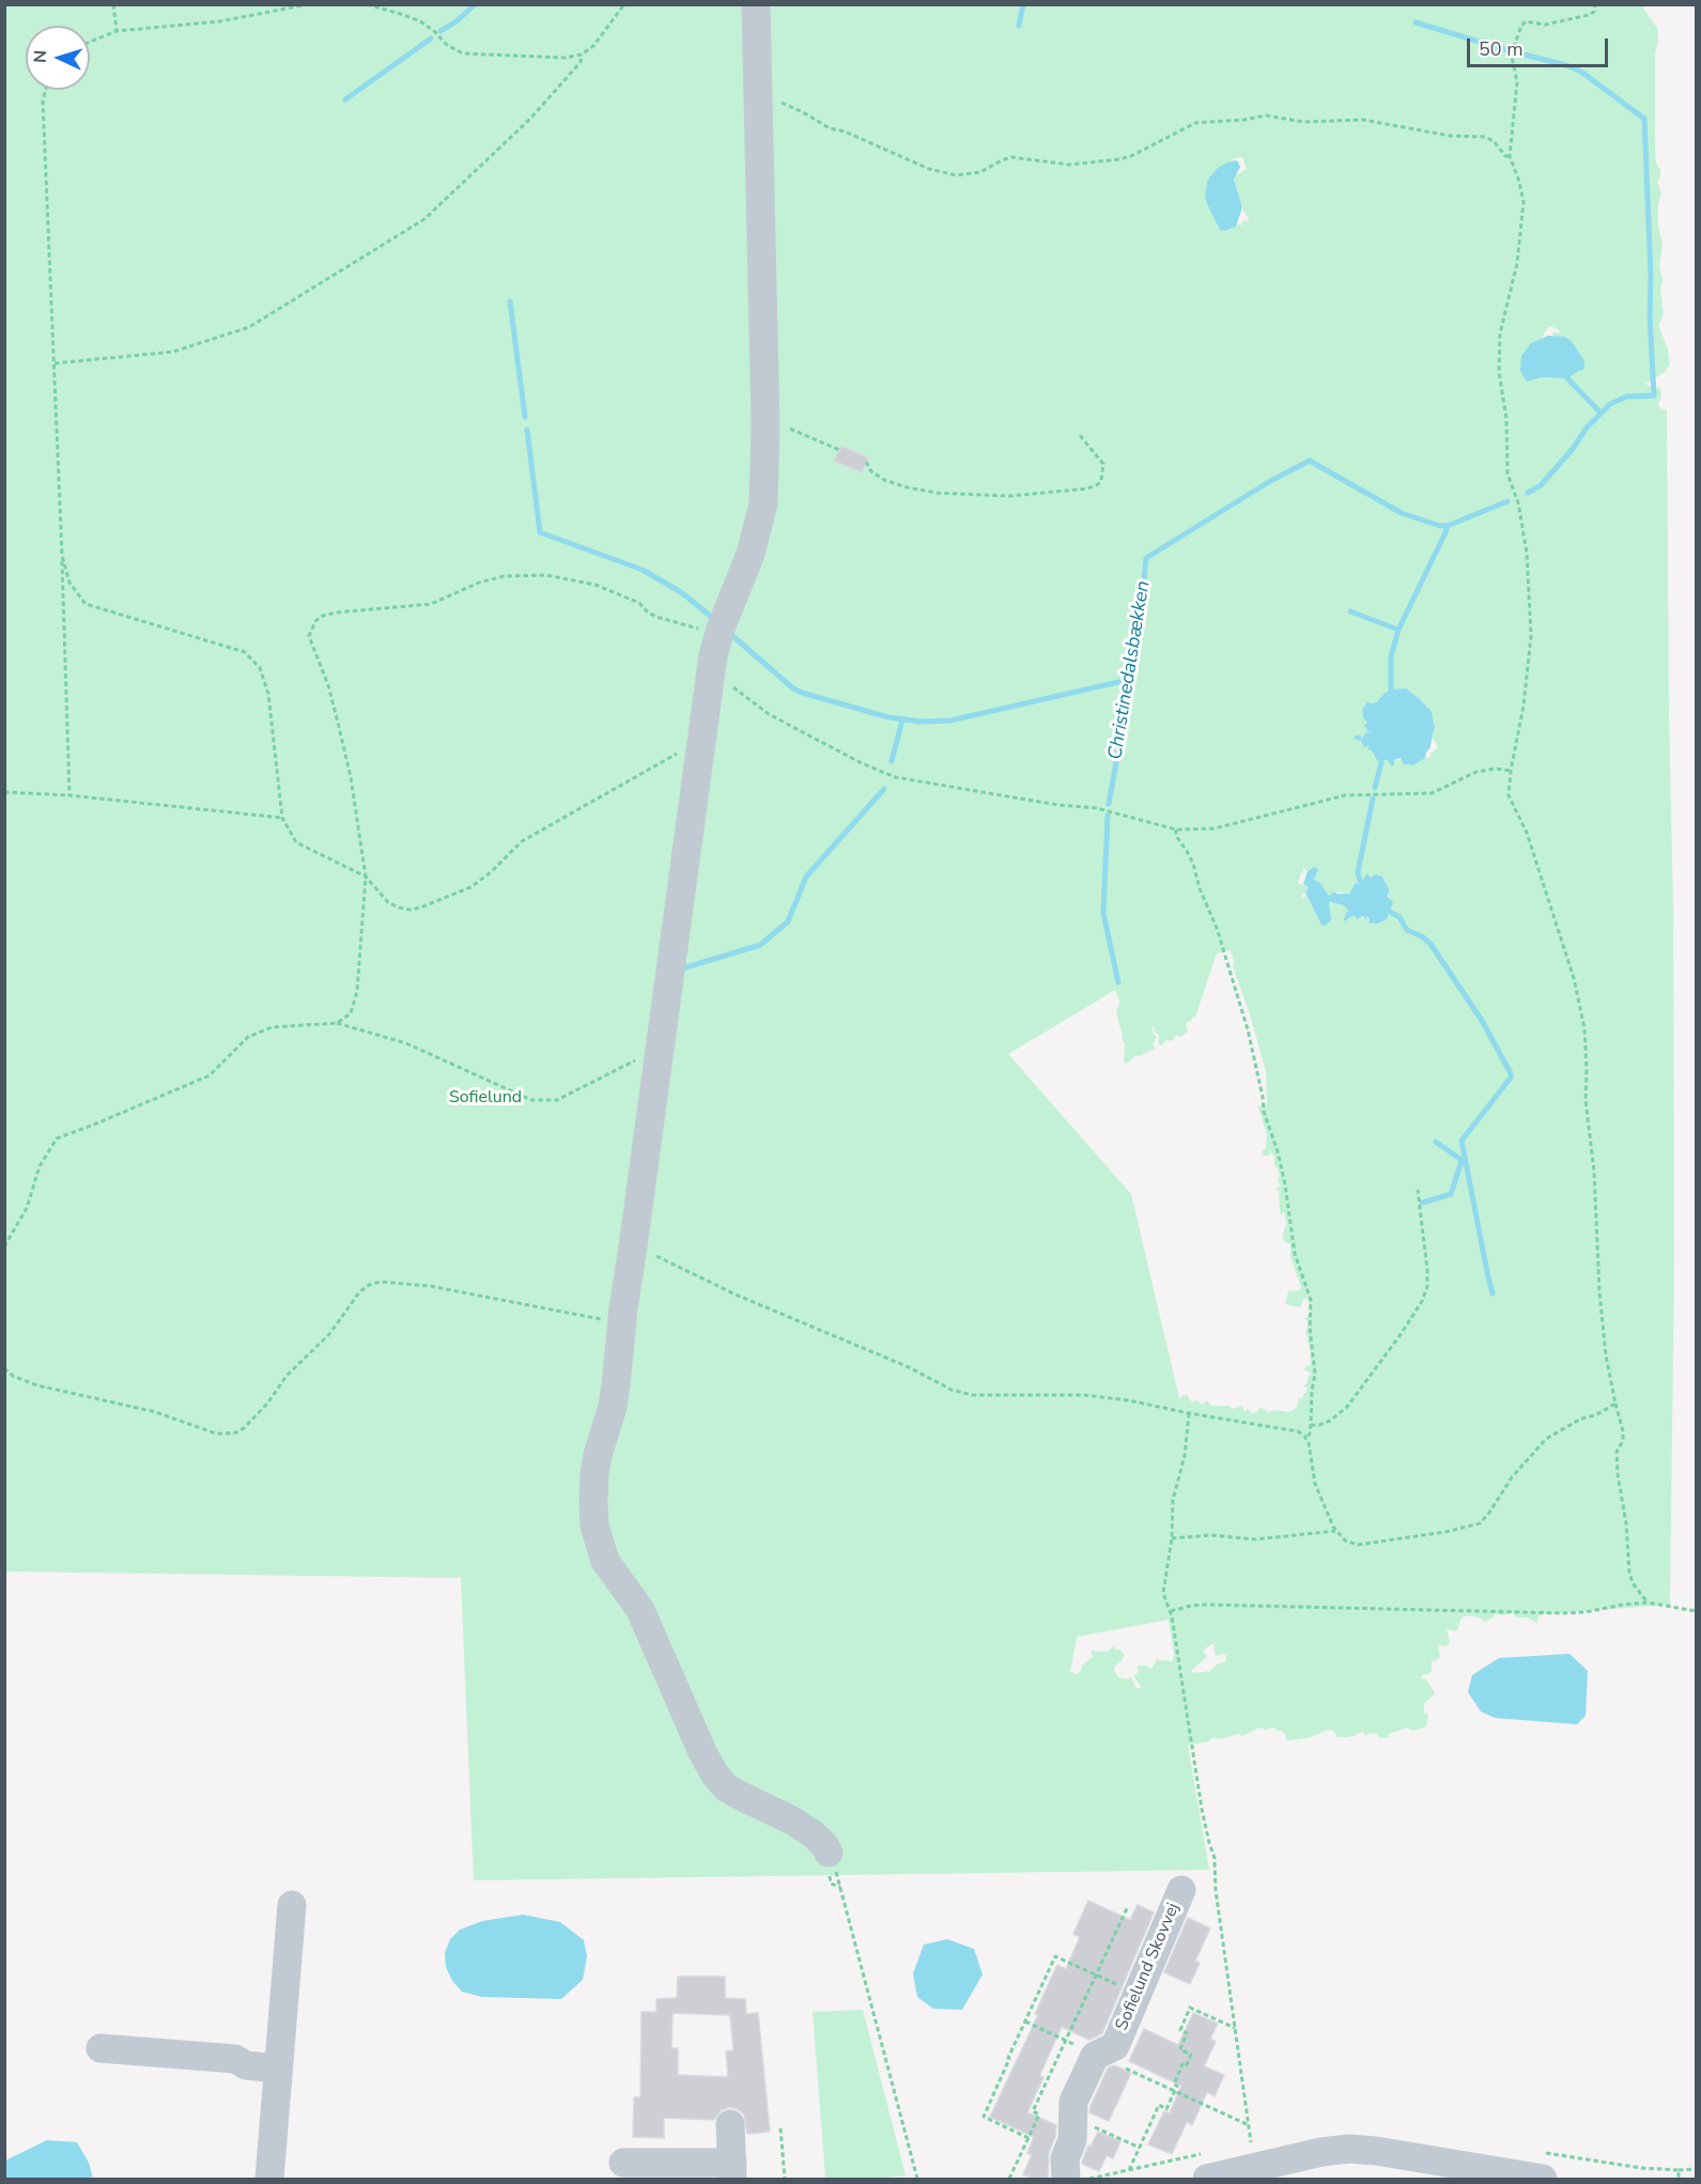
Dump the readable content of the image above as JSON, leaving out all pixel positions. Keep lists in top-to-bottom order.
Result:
{
  "streets": {
    "street": ["Sofielund Skovvej"]
  },
  "water": ["Christinedalsbækken"],
  "parks": ["Sofielund"],
  "scale_bar": "50 m",
  "north": "left"
}
